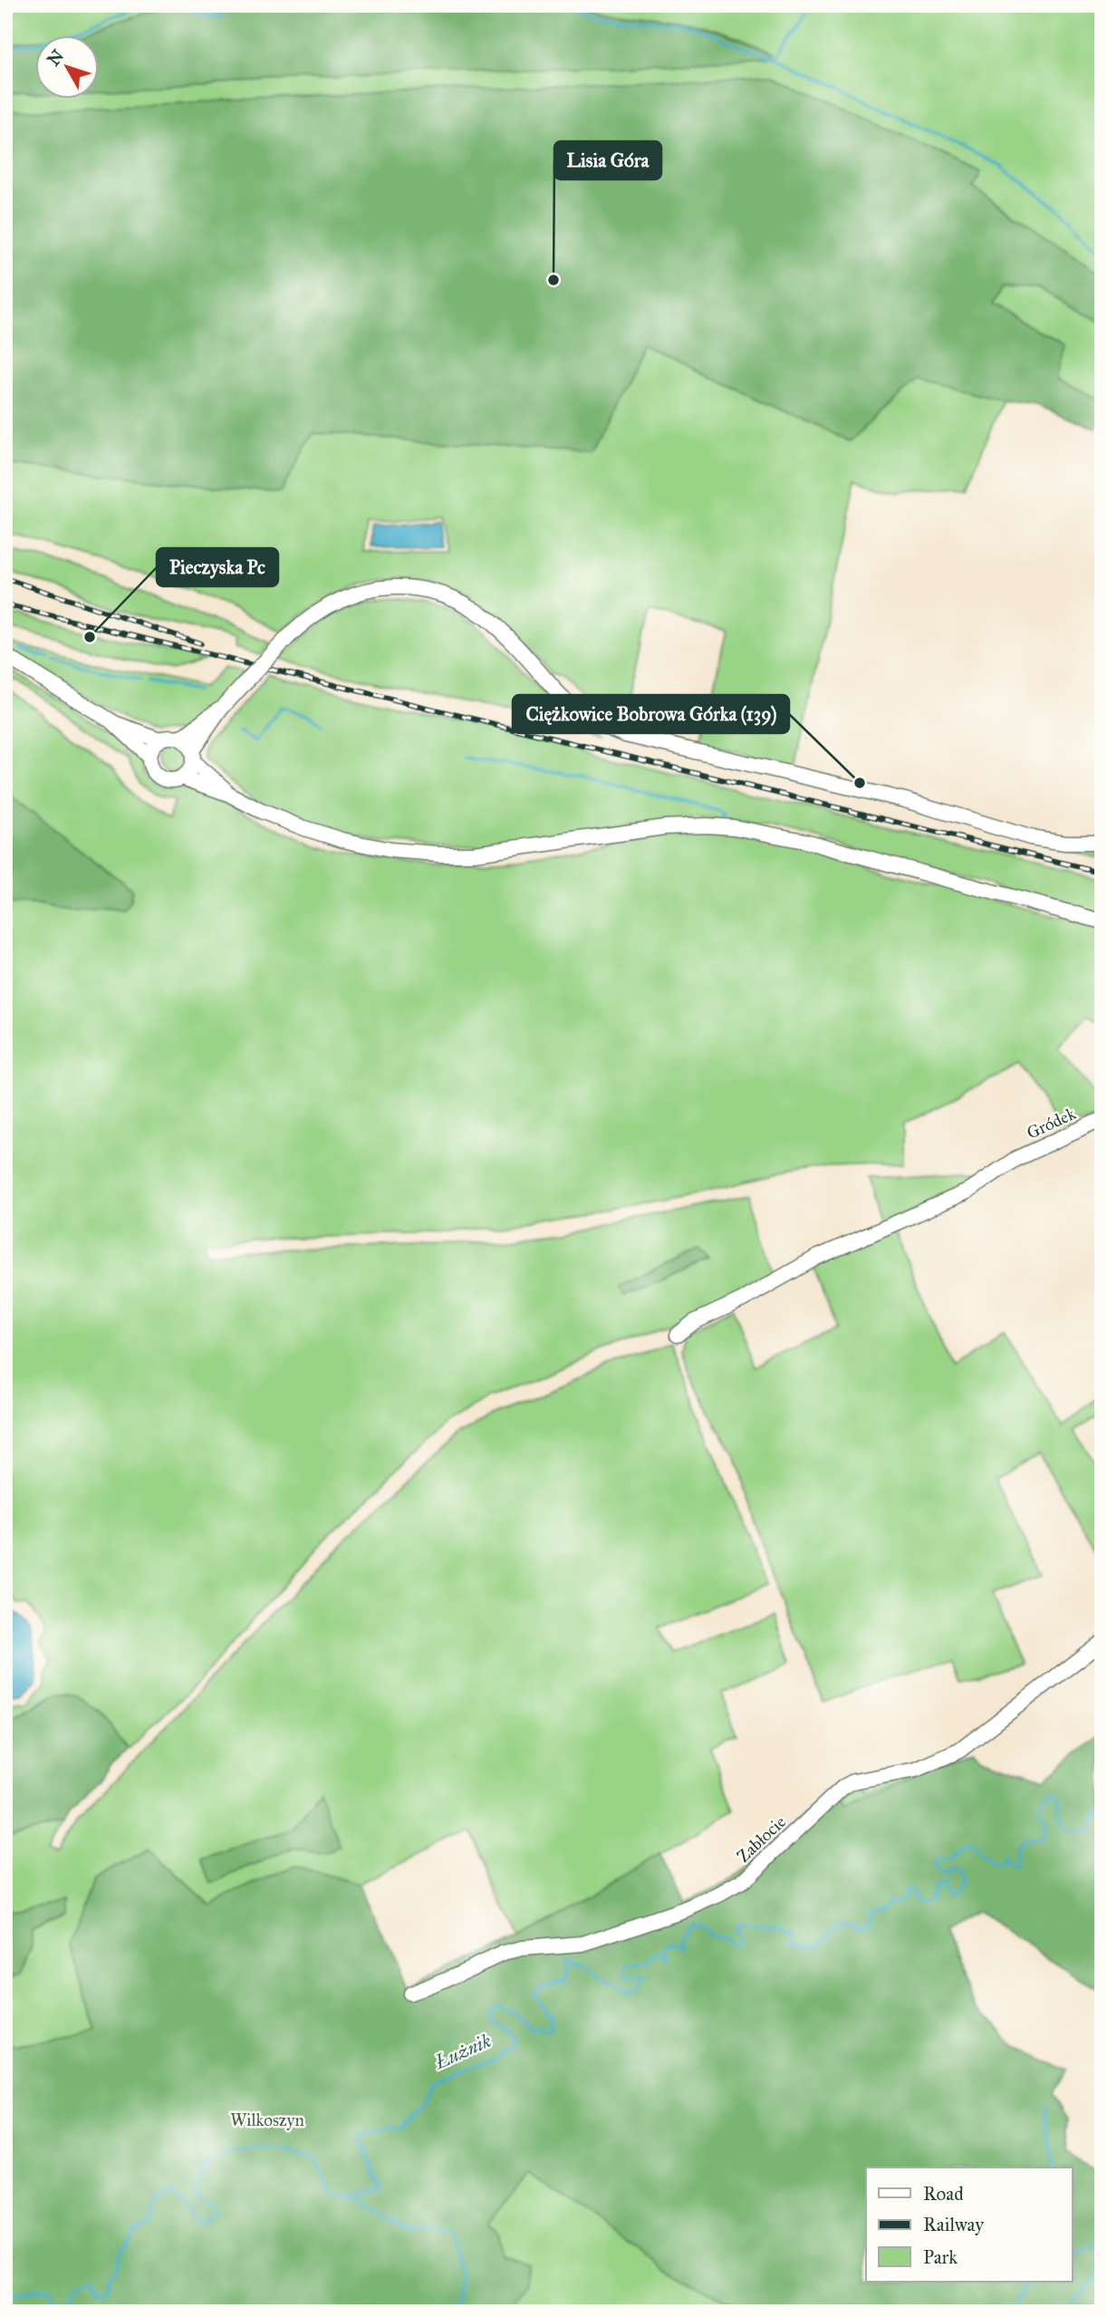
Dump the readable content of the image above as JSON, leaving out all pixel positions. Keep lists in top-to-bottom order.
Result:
{
  "streets": {
    "street": ["Gródek", "Zabłocie"]
  },
  "water": ["Łużnik"],
  "parks": ["Wilkoszyn"],
  "places": ["Lisia Góra", "Pieczyska Pc", "Ciężkowice Bobrowa Górka (139)"],
  "legend": ["Road", "Railway", "Park"],
  "north": "top left"
}
